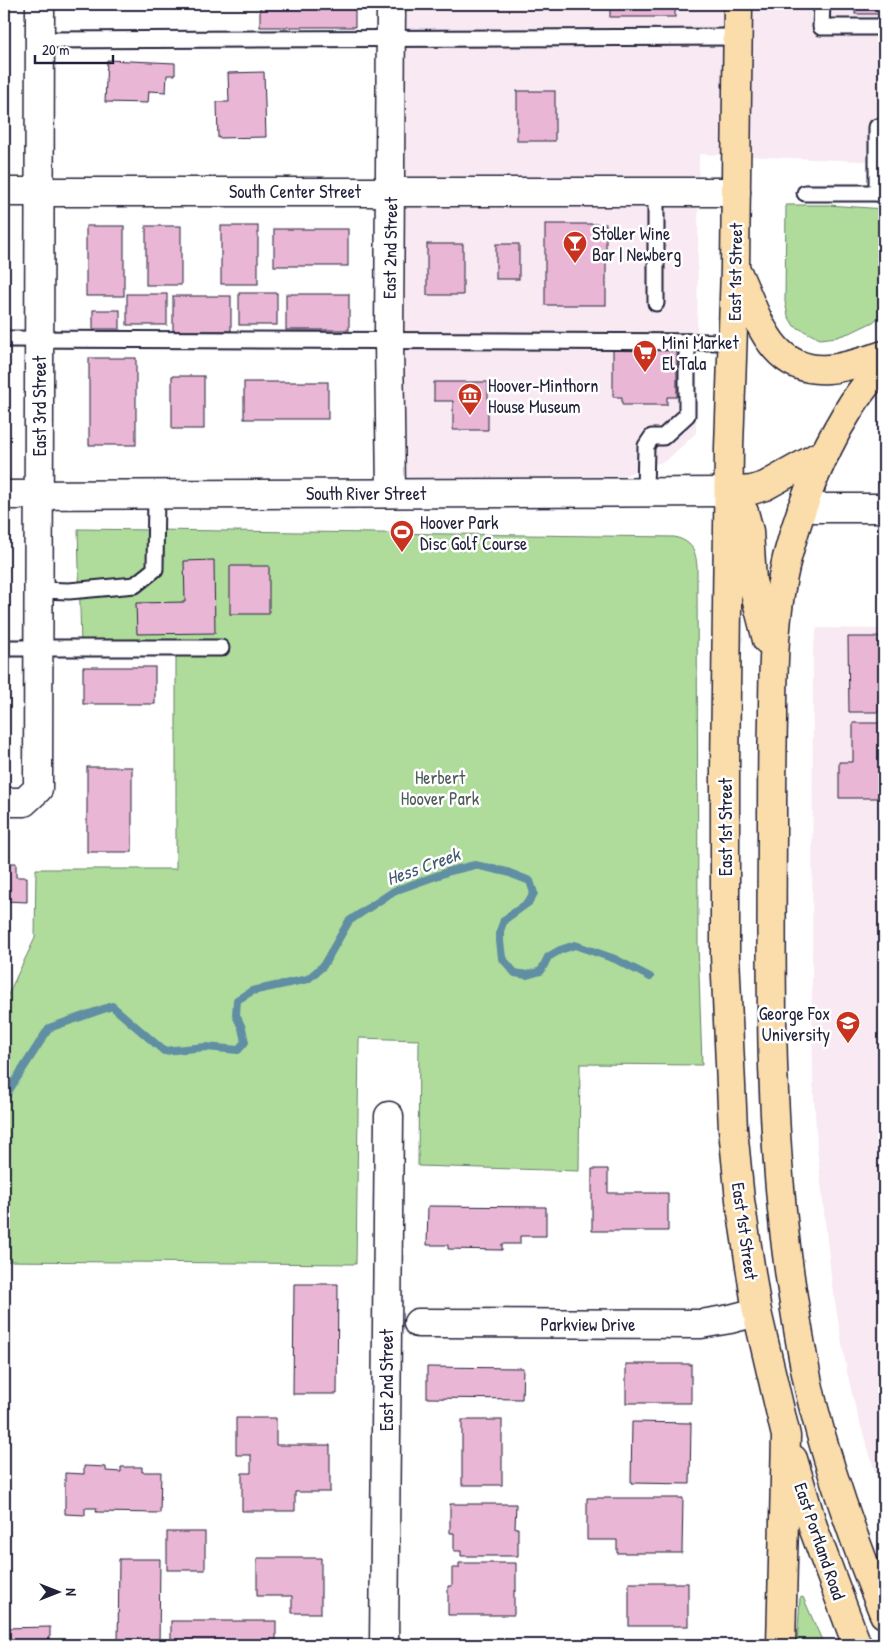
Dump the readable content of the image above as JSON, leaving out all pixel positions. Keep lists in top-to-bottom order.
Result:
{
  "streets": {
    "main road": ["East 1st Street", "East Portland Road"],
    "street": [
      "South Center Street",
      "East 2nd Street",
      "East 3rd Street",
      "South River Street",
      "Parkview Drive"
    ]
  },
  "crossings": [
    ["South Center Street", "East 2nd Street"],
    ["South Center Street", "East 1st Street"],
    ["South Center Street", "East 3rd Street"],
    ["East 2nd Street", "South River Street"],
    ["East 1st Street", "South River Street"],
    ["East 1st Street", "Parkview Drive"],
    ["East 1st Street", "East Portland Road"],
    ["East 3rd Street", "South River Street"]
  ],
  "water": ["Hess Creek"],
  "parks": ["Herbert Hoover Park"],
  "places": {
    "bar": ["Stoller Wine Bar | Newberg"],
    "supermarket": ["Mini Market El Tala"],
    "museum": ["Hoover-Minthorn House Museum"],
    "sports": ["Hoover Park Disc Golf Course"],
    "school or university": ["George Fox University"]
  },
  "scale_bar": "20 m",
  "north": "right"
}
